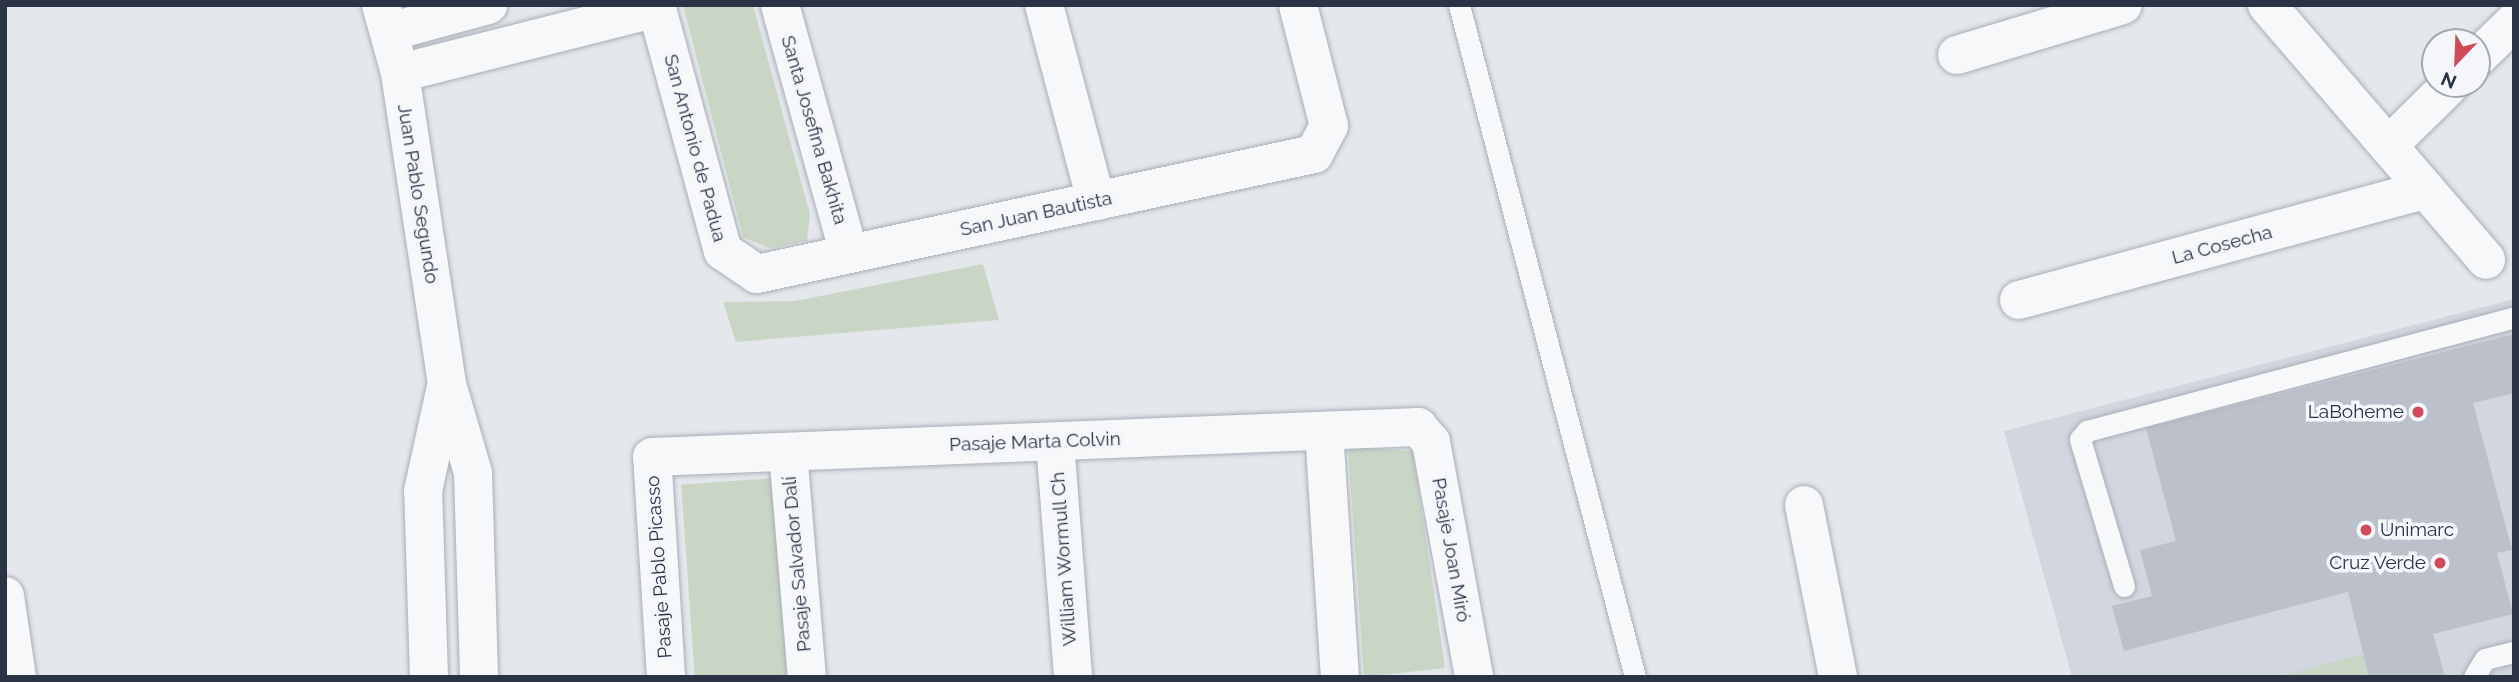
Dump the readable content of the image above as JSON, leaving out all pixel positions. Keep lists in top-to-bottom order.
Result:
{
  "streets": {
    "street": [
      "Santa Josefina Bakhita",
      "San Antonio de Padua",
      "Juan Pablo Segundo",
      "San Juan Bautista",
      "La Cosecha",
      "Pasaje Marta Colvin",
      "Pasaje Joan Miró",
      "William Wormull Ch",
      "Pasaje Salvador Dalí",
      "Pasaje Pablo Picasso"
    ]
  },
  "crossings": [
    ["Santa Josefina Bakhita", "San Juan Bautista"],
    ["San Antonio de Padua", "San Juan Bautista"],
    ["Pasaje Marta Colvin", "Pasaje Joan Miró"],
    ["Pasaje Marta Colvin", "William Wormull Ch"],
    ["Pasaje Marta Colvin", "Pasaje Salvador Dalí"],
    ["Pasaje Marta Colvin", "Pasaje Pablo Picasso"]
  ],
  "places": ["LaBoheme", "Unimarc", "Cruz Verde"],
  "north": "bottom left"
}
